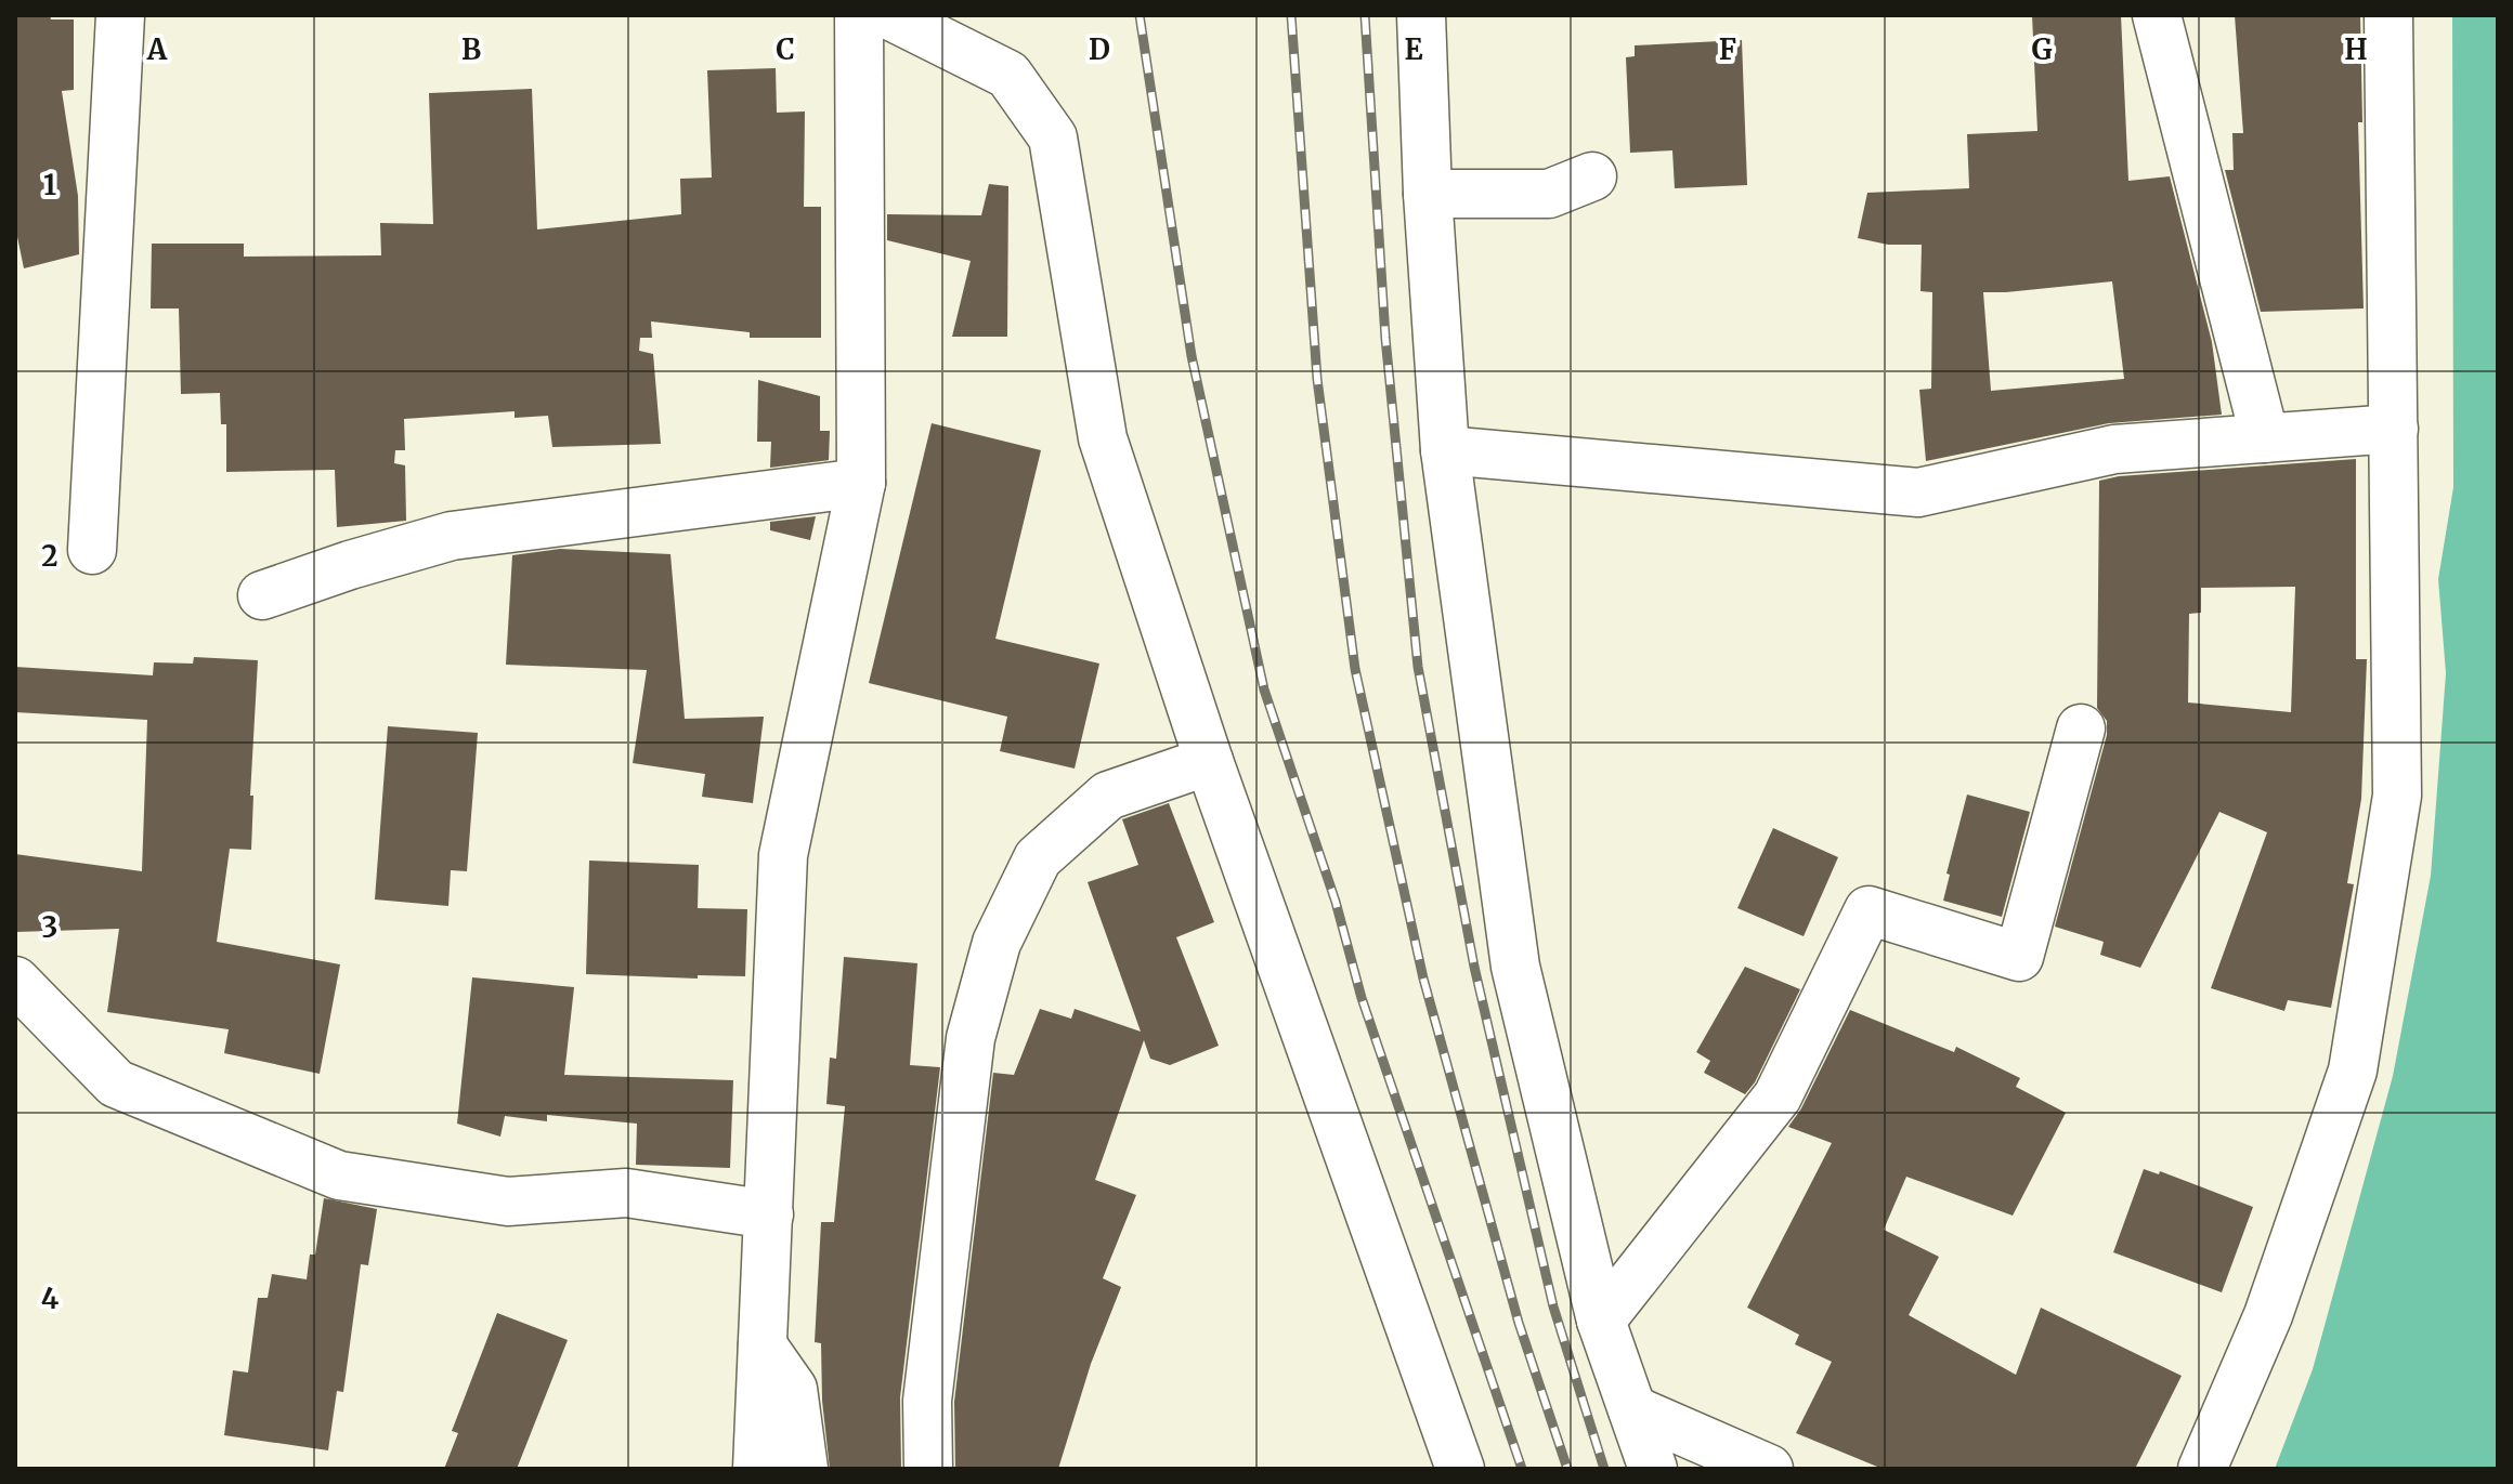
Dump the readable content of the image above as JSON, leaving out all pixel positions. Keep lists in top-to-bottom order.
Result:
{
  "grid": {
    "columns": [
      "A",
      "B",
      "C",
      "D",
      "E",
      "F",
      "G",
      "H"
    ],
    "rows": [
      "1",
      "2",
      "3",
      "4"
    ]
  }
}
